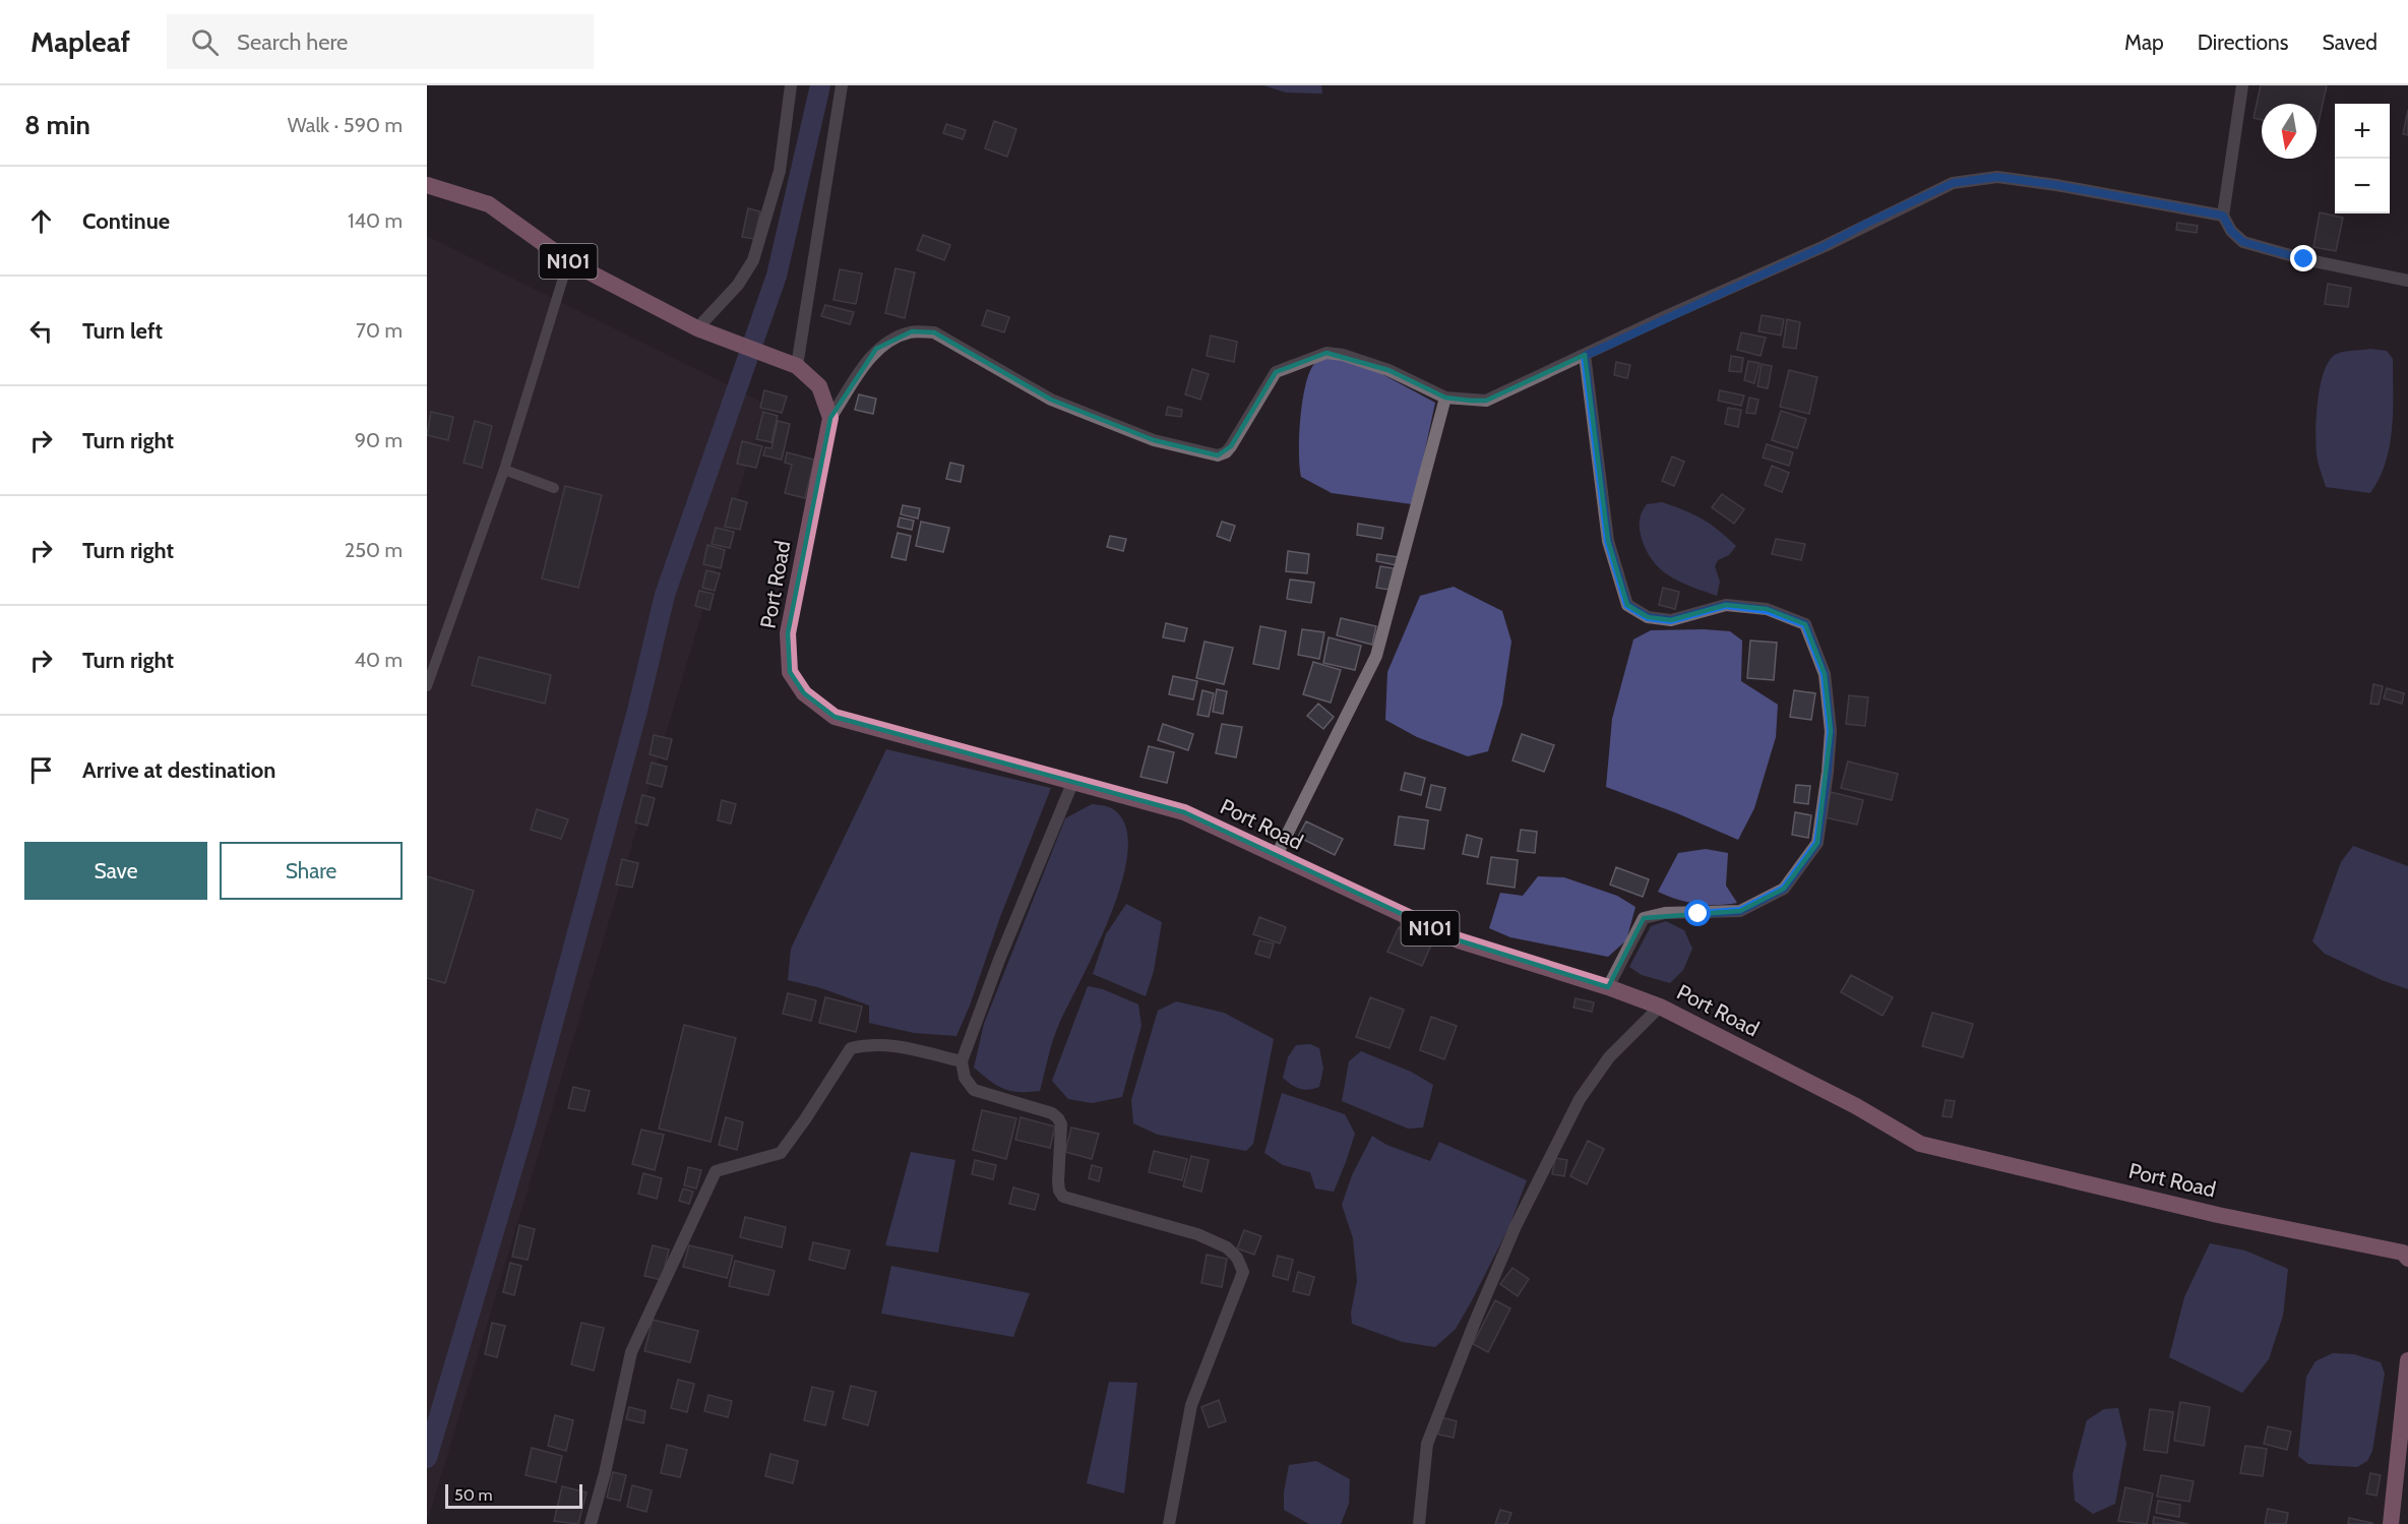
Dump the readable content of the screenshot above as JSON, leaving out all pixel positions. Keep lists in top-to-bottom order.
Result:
{
  "streets": {
    "highway": ["N101", "Port Road"]
  },
  "crossings": [
    ["N101", "Port Road"]
  ],
  "scale_bar": "50 m",
  "north": "bottom",
  "page": {
    "header": "Mapleaf",
    "search": "Search here",
    "nav": ["Map", "Directions", "Saved"],
    "heading": ["8 min", "Walk · 590 m"],
    "map_buttons": ["+", "−"],
    "list": [
      ["Continue", "140 m"],
      ["Turn left", "70 m"],
      ["Turn right", "90 m"],
      ["Turn right", "250 m"],
      ["Turn right", "40 m"],
      "Arrive at destination"
    ],
    "buttons": ["Save", "Share"],
    "scale": "50 m"
  }
}
